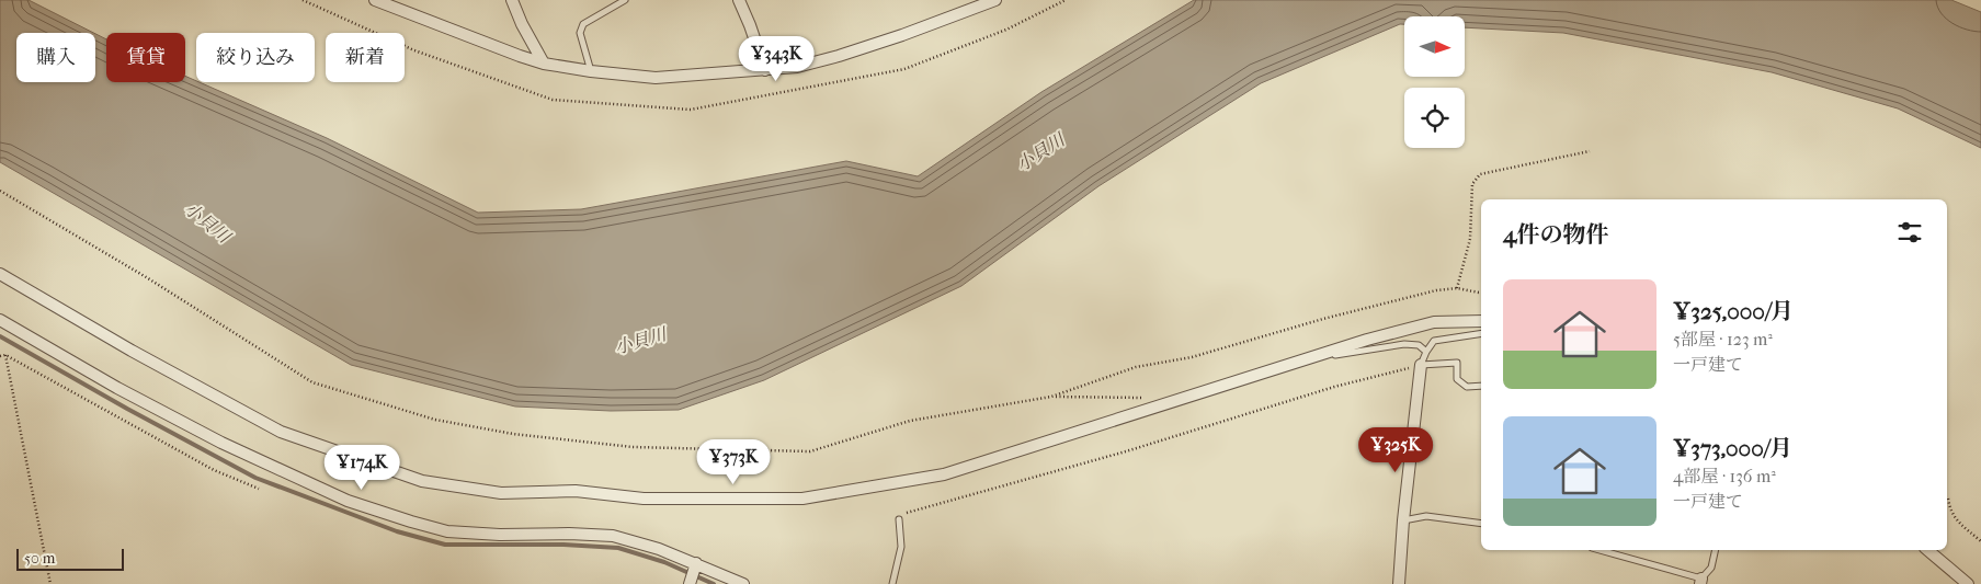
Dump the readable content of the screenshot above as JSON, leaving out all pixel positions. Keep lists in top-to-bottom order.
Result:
{
  "water": ["小貝川"],
  "scale_bar": "50 m",
  "north": "right",
  "page": {
    "chip": [
      "購入",
      "賃貸",
      "絞り込み",
      "新着"
    ],
    "price": [
      "¥343K",
      "¥325K",
      "¥373K",
      "¥174K"
    ],
    "heading": "4件の物件",
    "list": [
      {
        "name": "¥325,000/月",
        "note": "5部屋 · 123 m² · 一戸建て"
      },
      {
        "name": "¥373,000/月",
        "note": "4部屋 · 136 m² · 一戸建て"
      }
    ],
    "scale": "50 m"
  }
}
